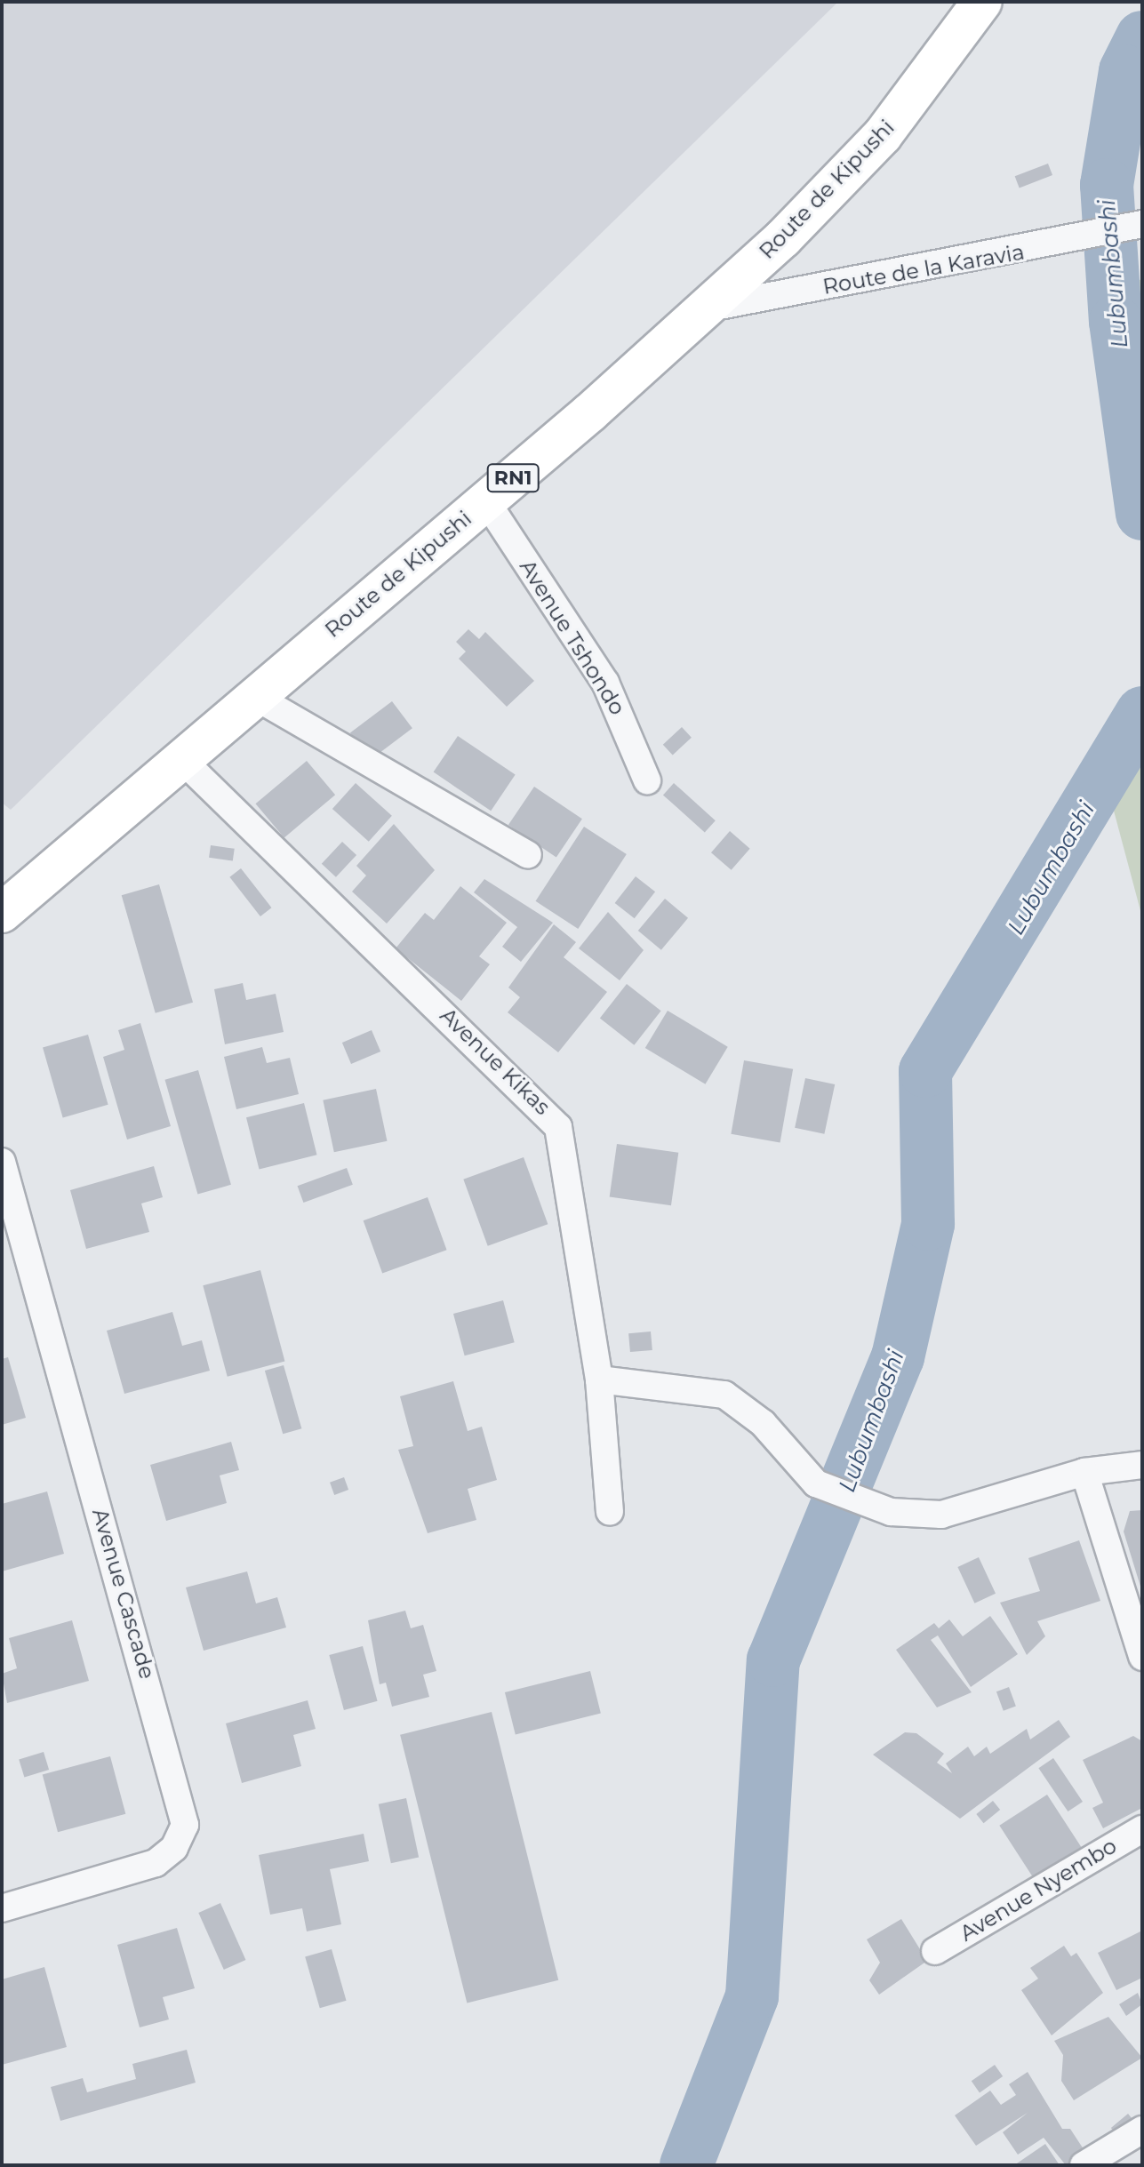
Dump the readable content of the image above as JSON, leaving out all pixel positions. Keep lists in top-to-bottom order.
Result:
{
  "streets": {
    "highway": ["Route de Kipushi", "RN1"],
    "street": [
      "Route de la Karavia",
      "Avenue Tshondo",
      "Avenue Kikas",
      "Avenue Cascade",
      "Avenue Nyembo"
    ]
  },
  "crossings": [
    ["Route de Kipushi", "Route de la Karavia"],
    ["Route de Kipushi", "Avenue Tshondo"],
    ["Route de Kipushi", "Avenue Kikas"]
  ],
  "water": ["Lubumbashi"]
}
